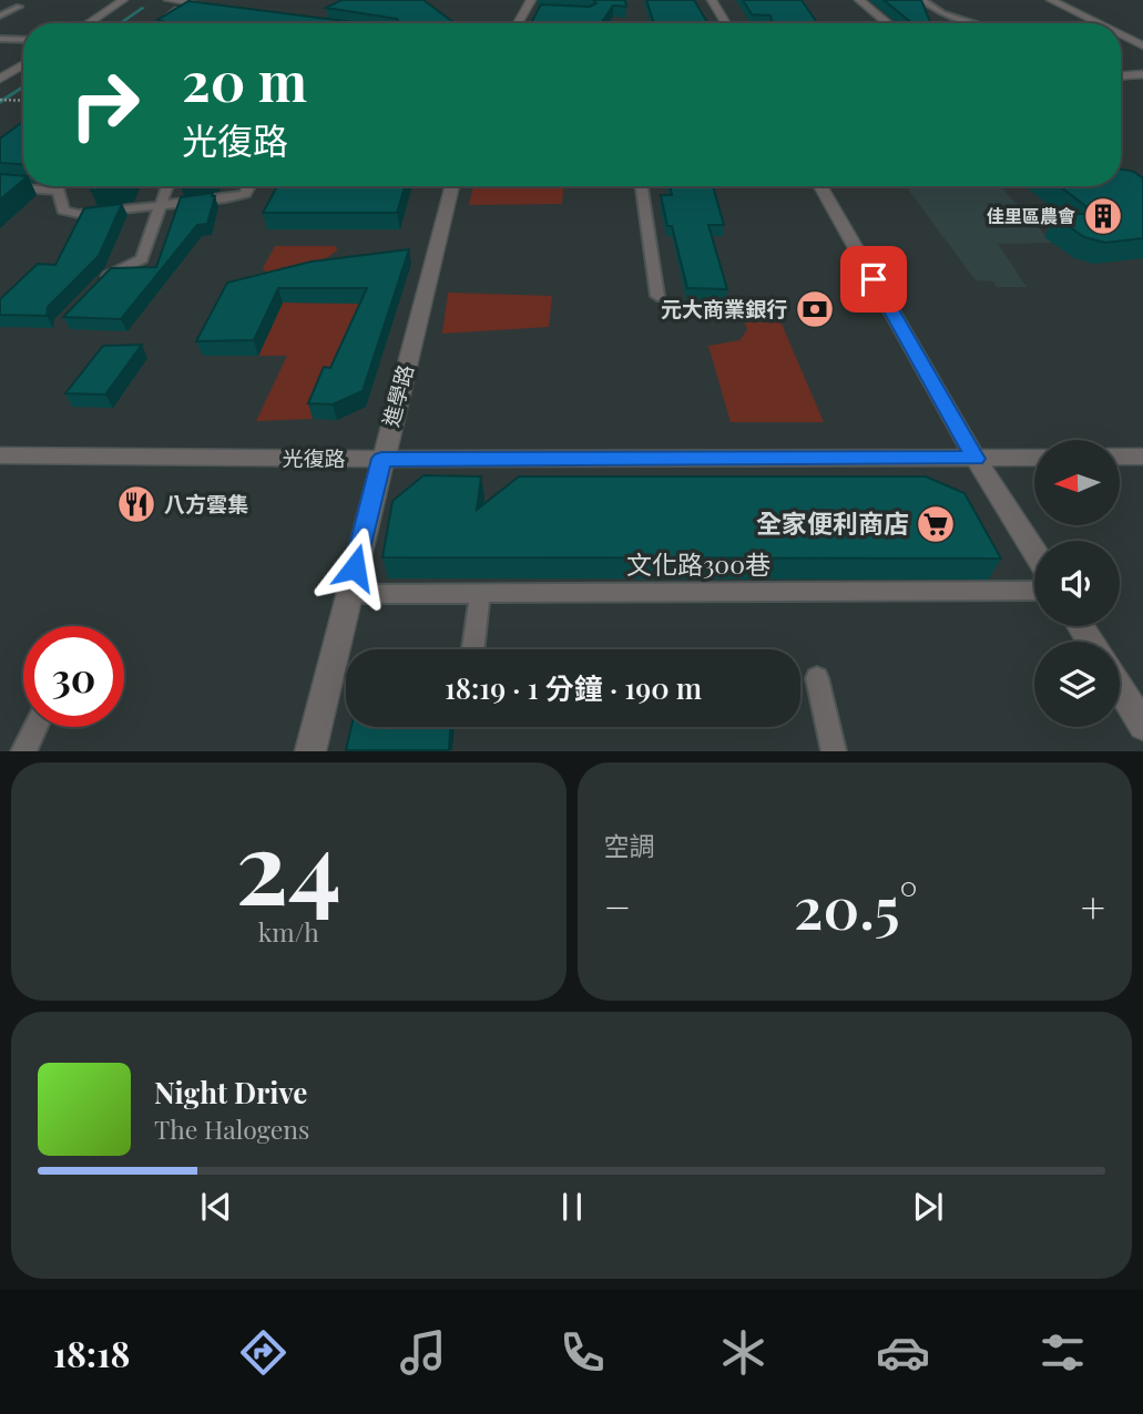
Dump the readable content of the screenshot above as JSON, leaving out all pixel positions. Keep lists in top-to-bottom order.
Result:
{
  "streets": {
    "street": ["進學路", "光復路"],
    "lane": ["文化路300巷"]
  },
  "crossings": [
    ["進學路", "光復路"],
    ["進學路", "文化路300巷"]
  ],
  "places": {
    "building": ["佳里區農會"],
    "bank": ["元大商業銀行"],
    "restaurant": ["八方雲集"],
    "supermarket": ["全家便利商店"]
  },
  "north": "left",
  "page": {
    "turn": ["20 m", "光復路"],
    "limit": "30",
    "trip": "18:19 · 1 分鐘 · 190 m",
    "tile": [
      ["24", "km/h"],
      "空調"
    ],
    "heat": ["−", "20.5°", "+"],
    "song": ["Night Drive", "The Halogens"],
    "tabs": "18:18"
  }
}
